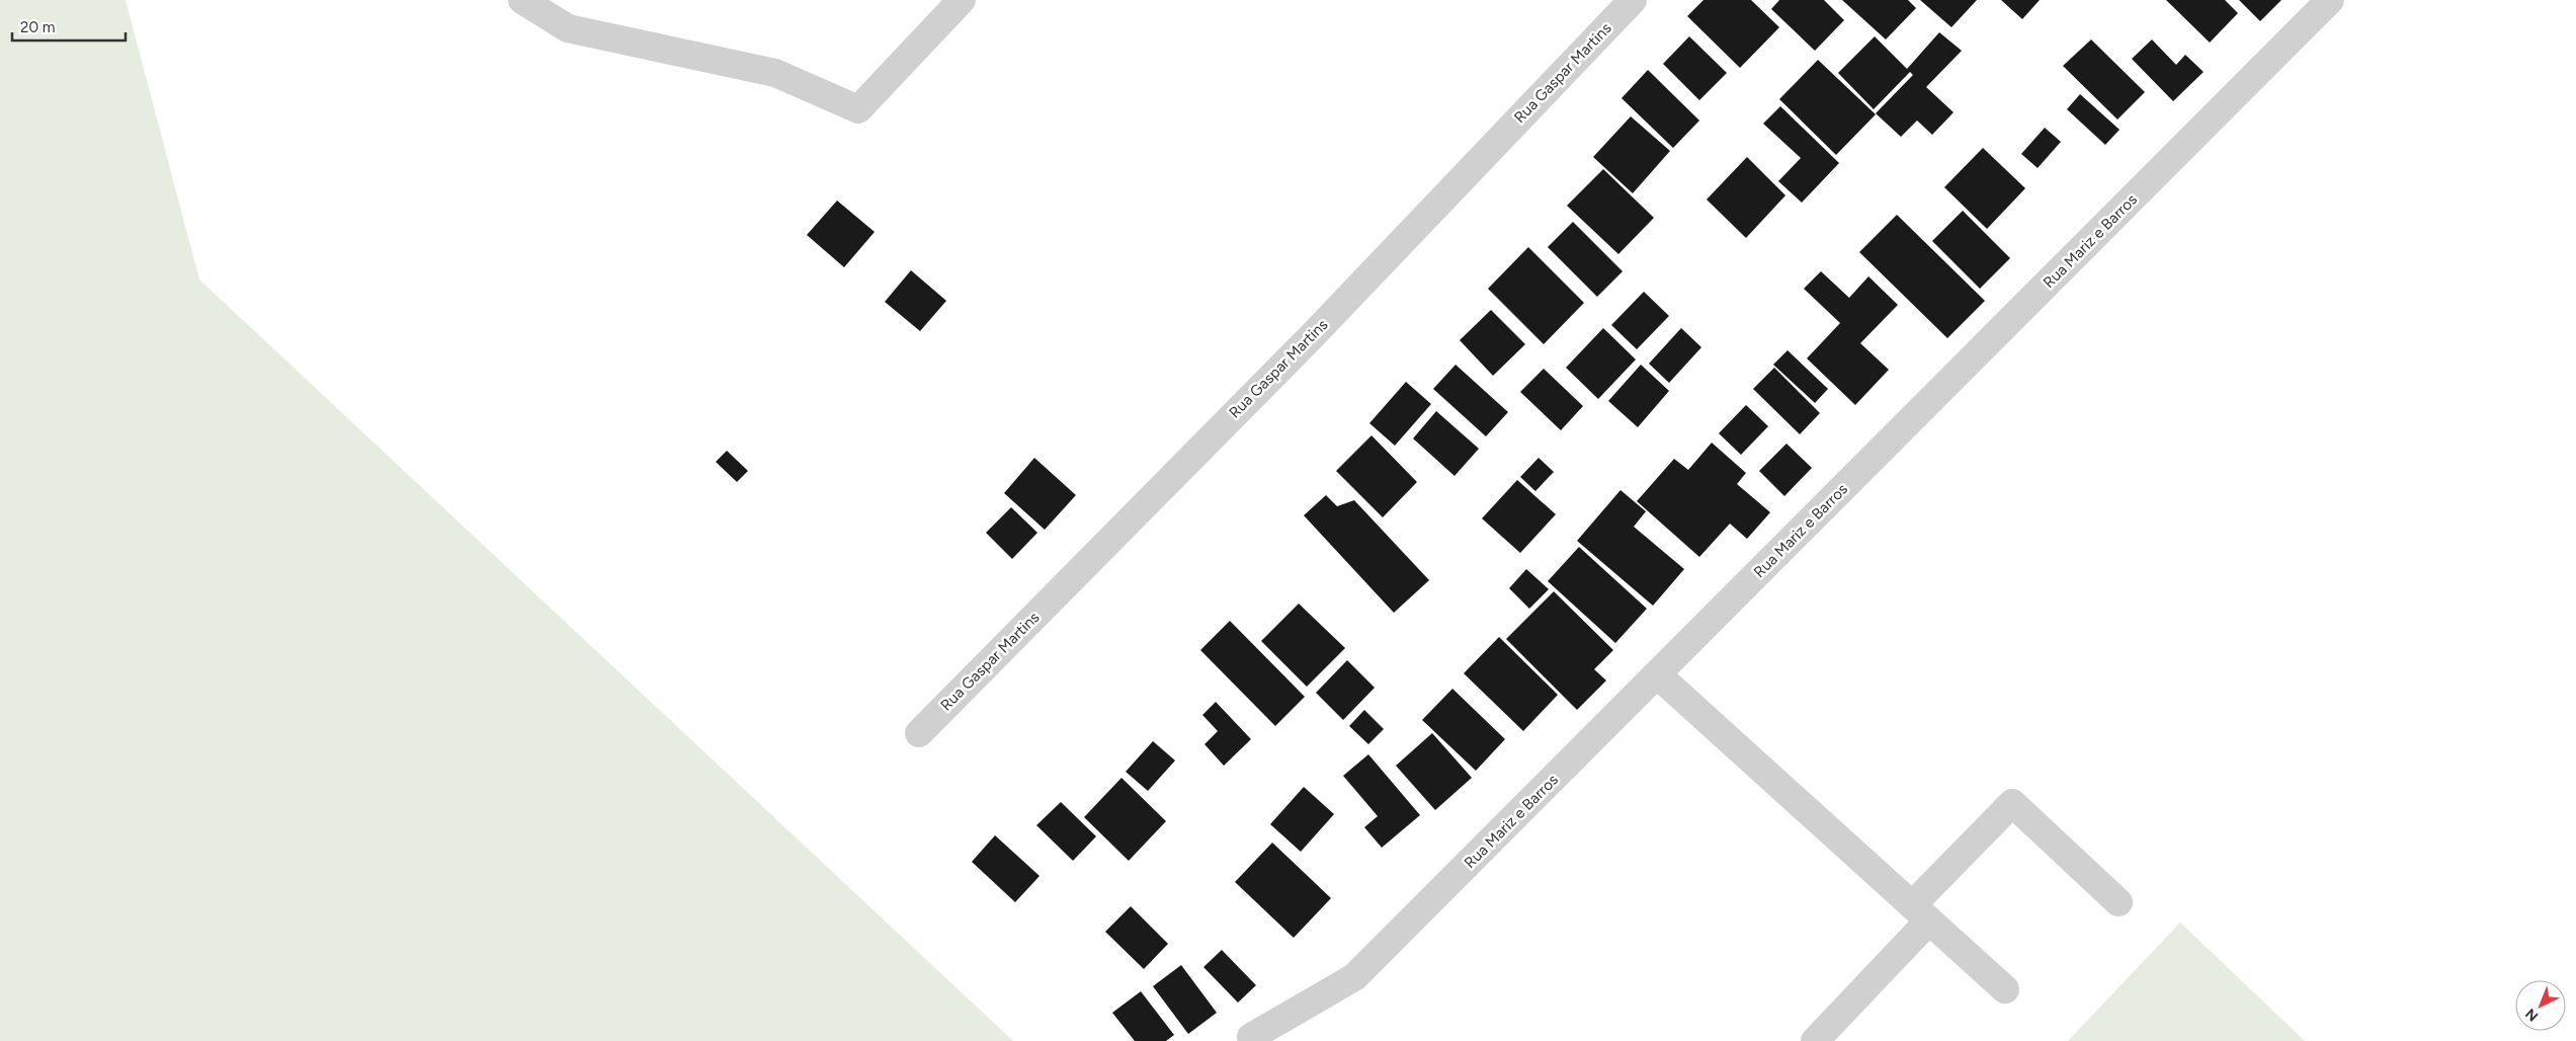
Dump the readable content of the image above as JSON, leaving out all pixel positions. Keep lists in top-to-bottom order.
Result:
{
  "streets": {
    "street": ["Rua Gaspar Martins", "Rua Mariz e Barros"]
  },
  "scale_bar": "20 m",
  "north": "bottom left"
}
